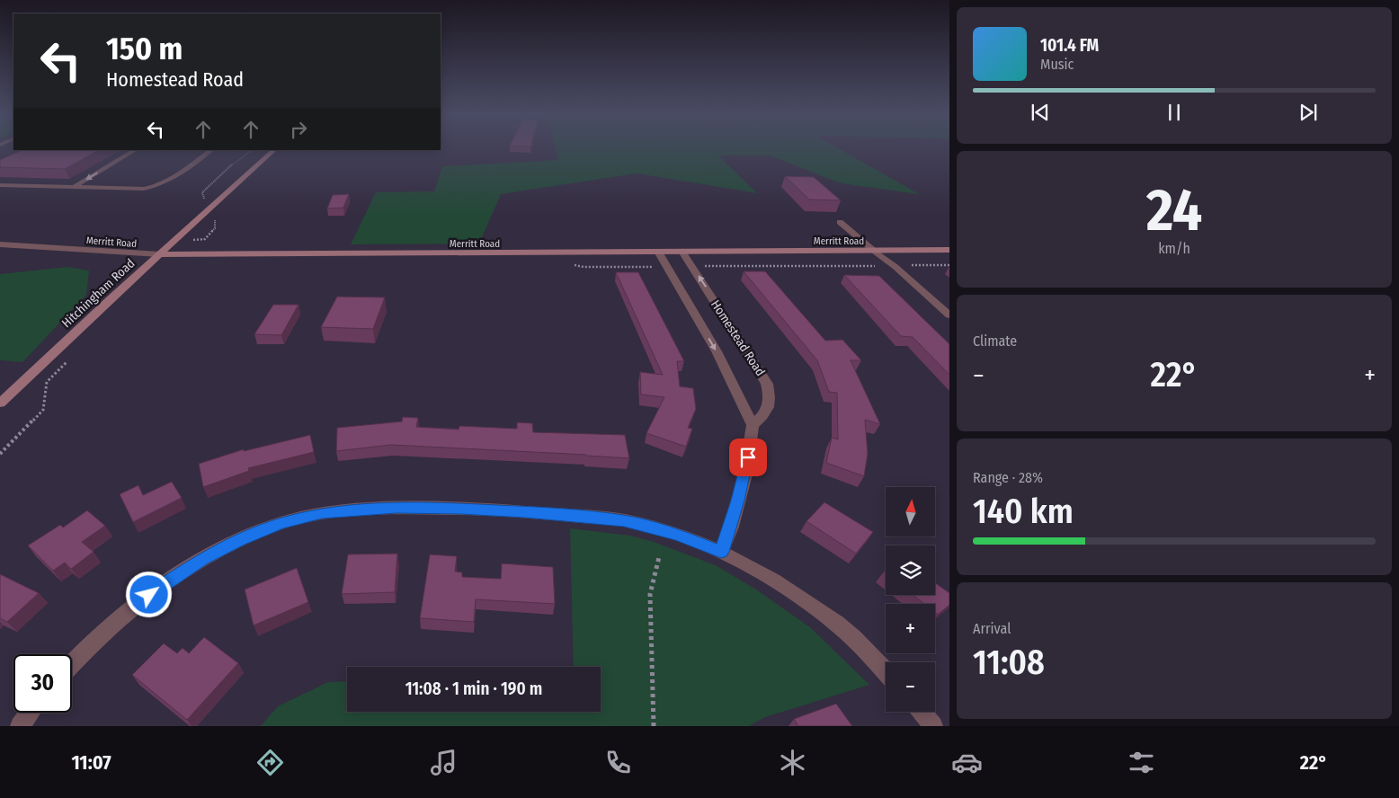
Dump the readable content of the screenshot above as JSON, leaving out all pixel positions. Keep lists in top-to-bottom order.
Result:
{
  "streets": {
    "street": ["Merritt Road", "Hitchingham Road", "Homestead Road"]
  },
  "crossings": [
    ["Merritt Road", "Hitchingham Road"],
    ["Merritt Road", "Homestead Road"]
  ],
  "north": "top",
  "page": {
    "turn": ["150 m", "Homestead Road"],
    "song": ["101.4 FM", "Music"],
    "tile": [
      ["24", "km/h"],
      "Climate",
      ["Range · 28%", "140 km"],
      ["Arrival", "11:08"]
    ],
    "heat": ["−", "22°", "+"],
    "map_buttons": ["+", "−"],
    "limit": "30",
    "trip": "11:08 · 1 min · 190 m",
    "tabs": ["11:07", "22°"]
  }
}
